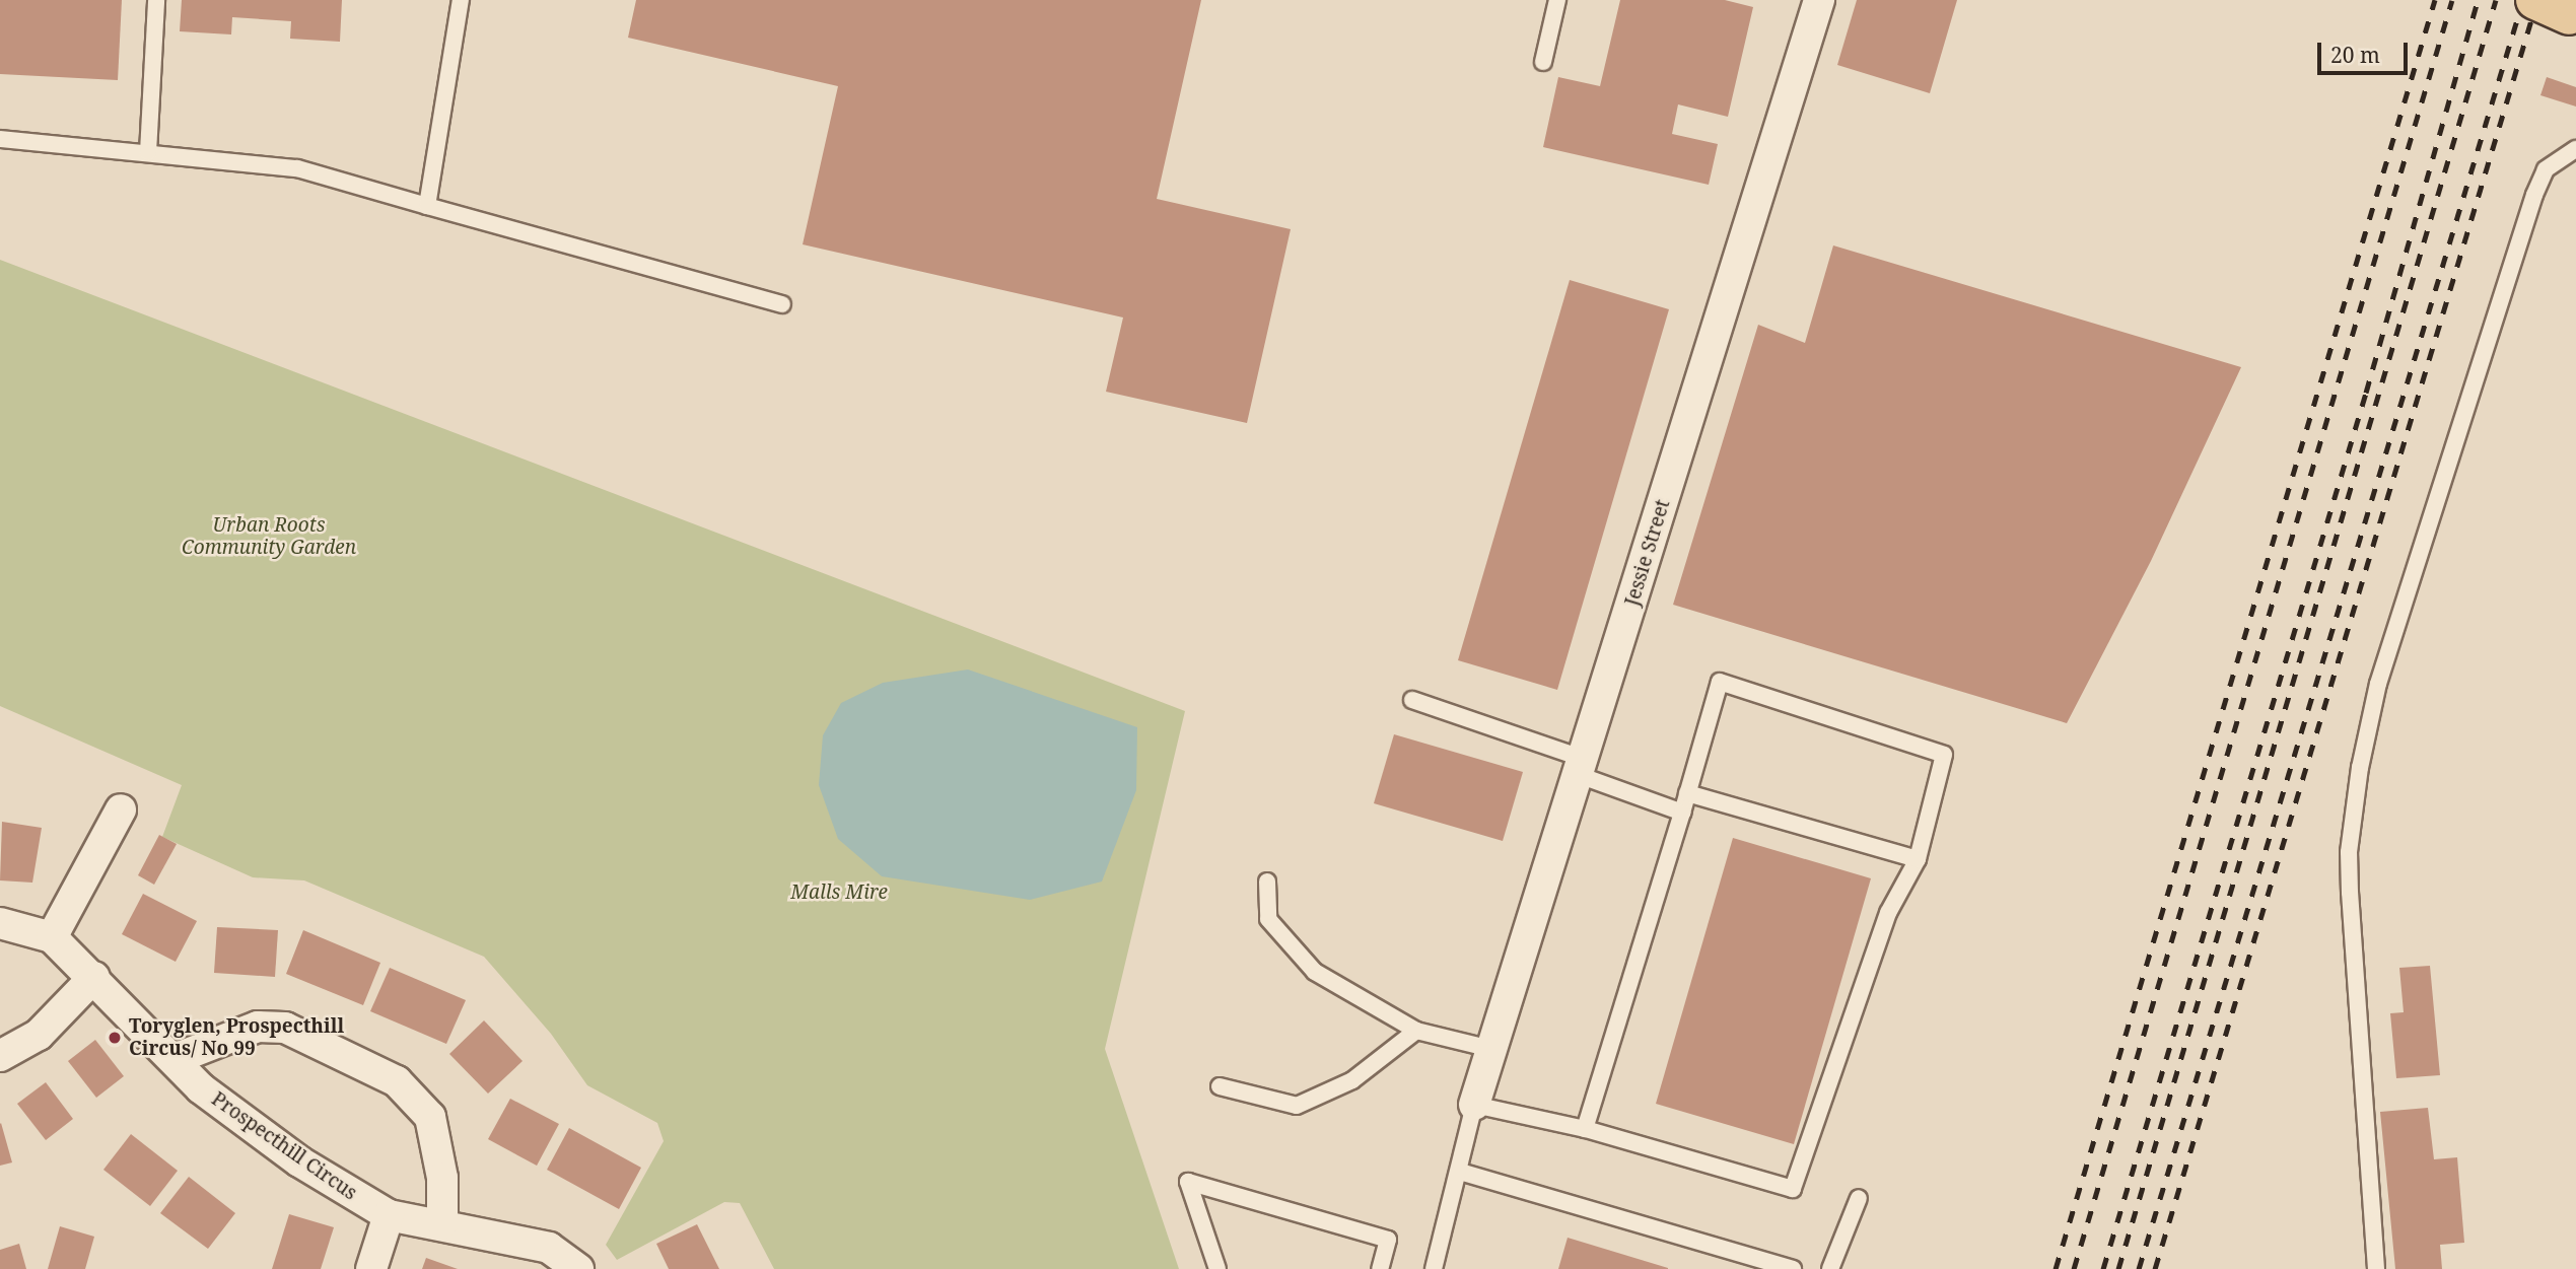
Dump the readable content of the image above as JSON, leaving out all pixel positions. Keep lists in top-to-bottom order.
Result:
{
  "streets": {
    "street": ["Jessie Street", "Prospecthill Circus"]
  },
  "parks": ["Urban Roots Community Garden", "Malls Mire"],
  "places": ["Toryglen, Prospecthill Circus/ No 99"],
  "scale_bar": "20 m"
}
